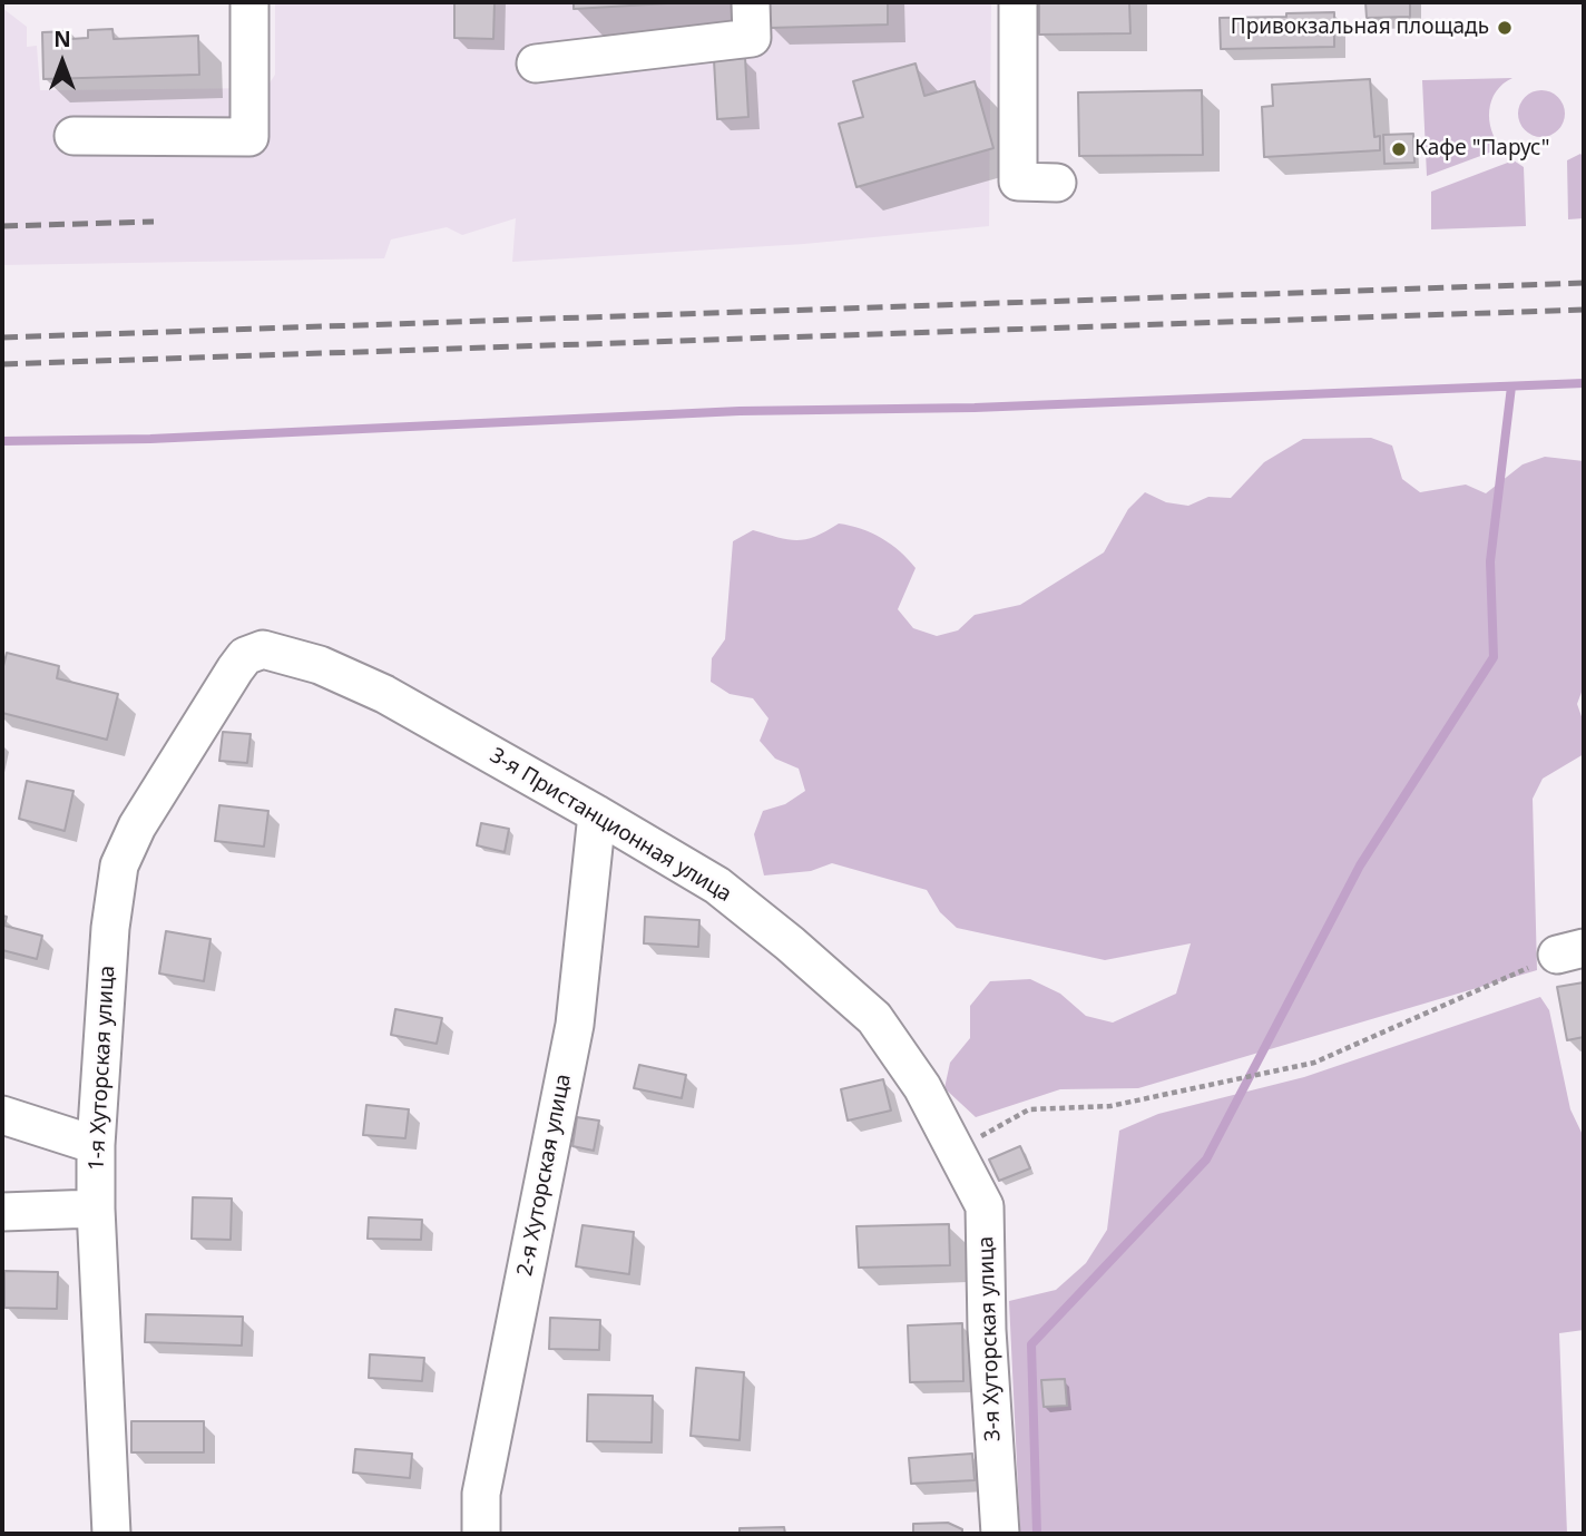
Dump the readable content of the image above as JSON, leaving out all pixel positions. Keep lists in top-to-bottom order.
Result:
{
  "streets": {
    "street": [
      "3-я Пристанционная улица",
      "1-я Хуторская улица",
      "2-я Хуторская улица",
      "3-я Хуторская улица"
    ]
  },
  "crossings": [
    ["3-я Пристанционная улица", "1-я Хуторская улица"],
    ["3-я Пристанционная улица", "2-я Хуторская улица"],
    ["3-я Пристанционная улица", "3-я Хуторская улица"]
  ],
  "places": ["Привокзальная площадь", "Кафе \"Парус\""],
  "north": "top"
}
